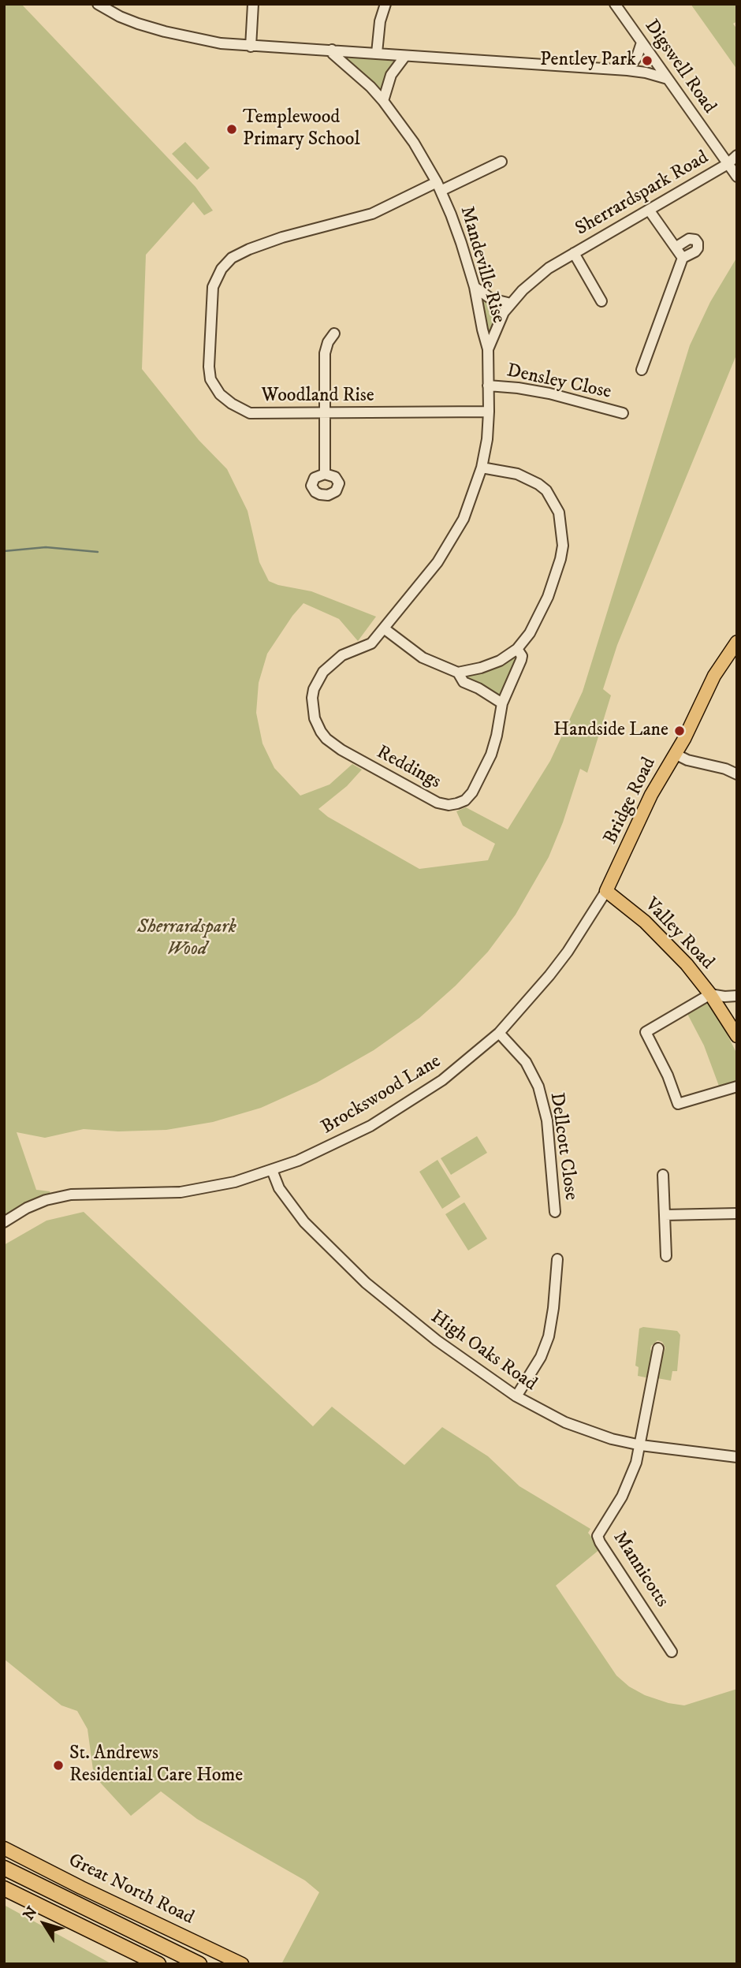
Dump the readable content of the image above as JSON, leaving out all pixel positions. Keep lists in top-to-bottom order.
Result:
{
  "streets": {
    "main road": ["Bridge Road", "Valley Road", "Great North Road"],
    "street": [
      "Digswell Road",
      "Sherrardspark Road",
      "Mandeville Rise",
      "Densley Close",
      "Woodland Rise",
      "Reddings",
      "Brockswood Lane",
      "Dellcott Close",
      "High Oaks Road",
      "Mannicotts"
    ]
  },
  "crossings": [
    ["Digswell Road", "Sherrardspark Road"],
    ["Sherrardspark Road", "Mandeville Rise"],
    ["Sherrardspark Road", "Densley Close"],
    ["Sherrardspark Road", "Woodland Rise"],
    ["Sherrardspark Road", "Reddings"],
    ["Mandeville Rise", "Woodland Rise"],
    ["Bridge Road", "Valley Road"],
    ["Bridge Road", "Brockswood Lane"],
    ["Valley Road", "Brockswood Lane"],
    ["Brockswood Lane", "Dellcott Close"],
    ["Brockswood Lane", "High Oaks Road"],
    ["High Oaks Road", "Mannicotts"]
  ],
  "parks": ["Sherrardspark Wood"],
  "places": [
    "Pentley Park",
    "Templewood Primary School",
    "Handside Lane",
    "St. Andrews Residential Care Home"
  ],
  "north": "top left"
}
